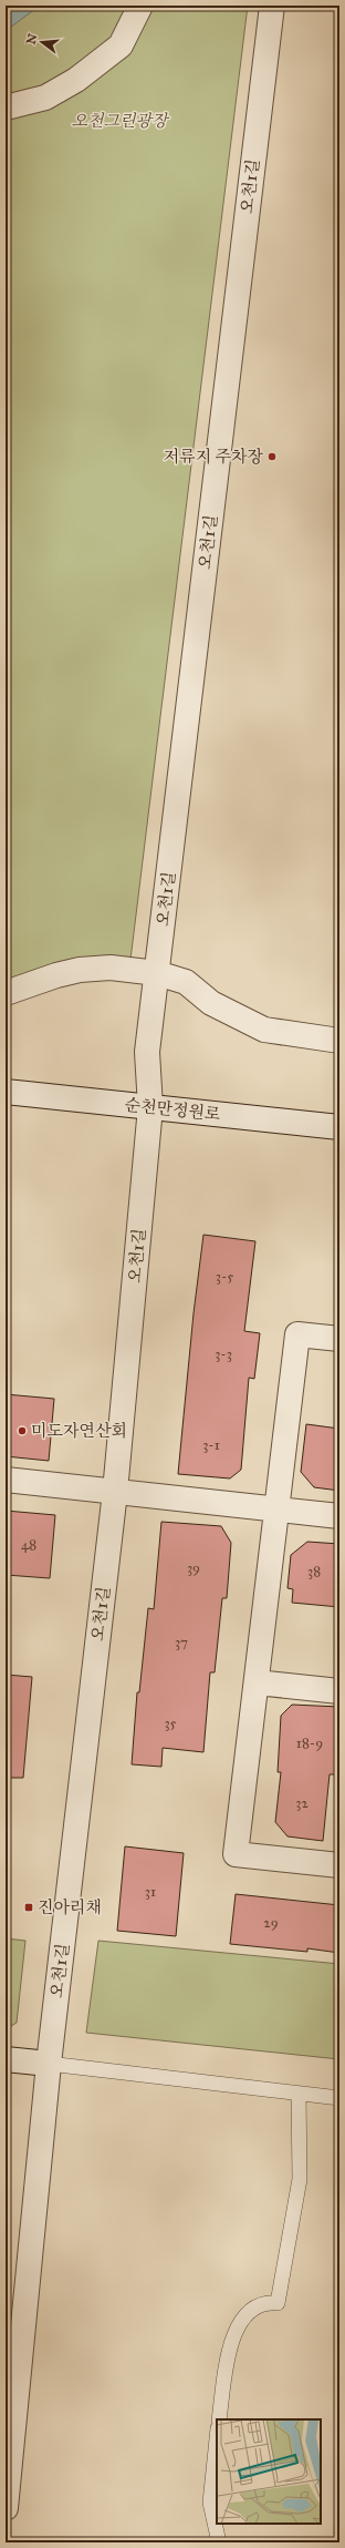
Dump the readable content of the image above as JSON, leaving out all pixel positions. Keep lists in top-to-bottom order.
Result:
{
  "streets": {
    "street": ["오천1길", "순천만정원로"]
  },
  "crossings": [
    ["오천1길", "순천만정원로"]
  ],
  "parks": ["오천그린광장"],
  "places": {
    "other": ["저류지 주차장", "미도자연산회"],
    "transit": ["진아리채"]
  },
  "house_numbers": [
    "3-5",
    "3-3",
    "3-1",
    "48",
    "39",
    "38",
    "37",
    "35",
    "18-9",
    "32",
    "31",
    "29"
  ],
  "north": "left"
}
